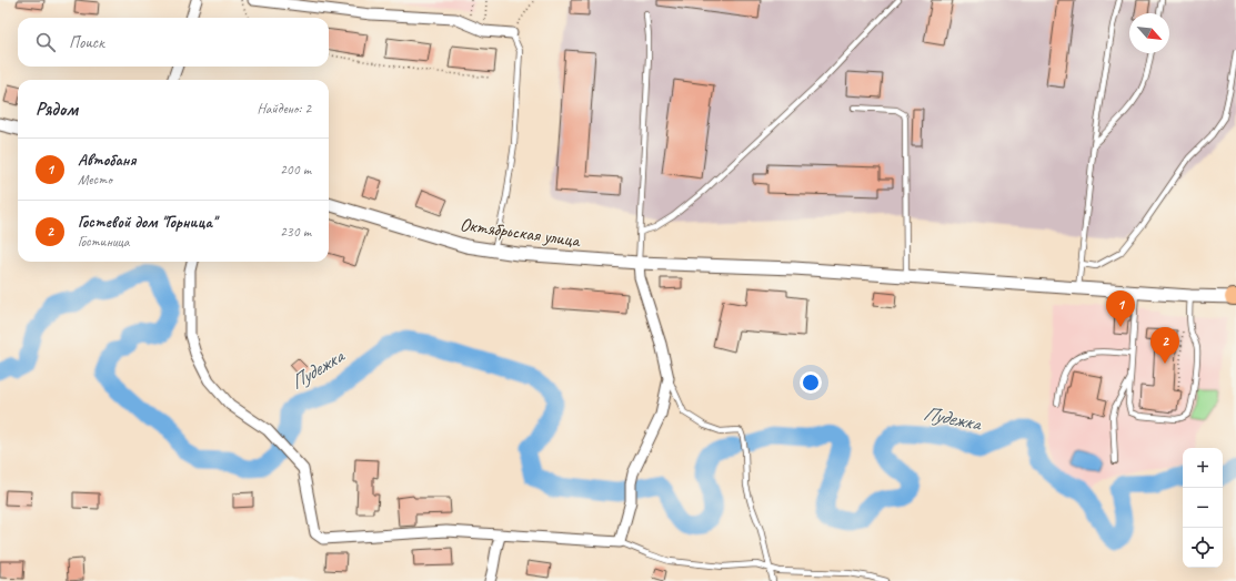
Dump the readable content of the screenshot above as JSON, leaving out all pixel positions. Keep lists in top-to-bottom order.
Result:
{
  "streets": {
    "street": ["Октябрьская улица"]
  },
  "water": ["Пудежка"],
  "north": "bottom right",
  "page": {
    "search": "Поиск",
    "heading": ["Рядом", "Найдено: 2"],
    "list": [
      {
        "mark": "1",
        "name": "Автобаня",
        "note": "Место",
        "value": "200 m"
      },
      {
        "mark": "2",
        "name": "Гостевой дом \"Горница\"",
        "note": "Гостиница",
        "value": "230 m"
      }
    ],
    "pins": ["1", "2"],
    "map_buttons": ["+", "−"]
  }
}
